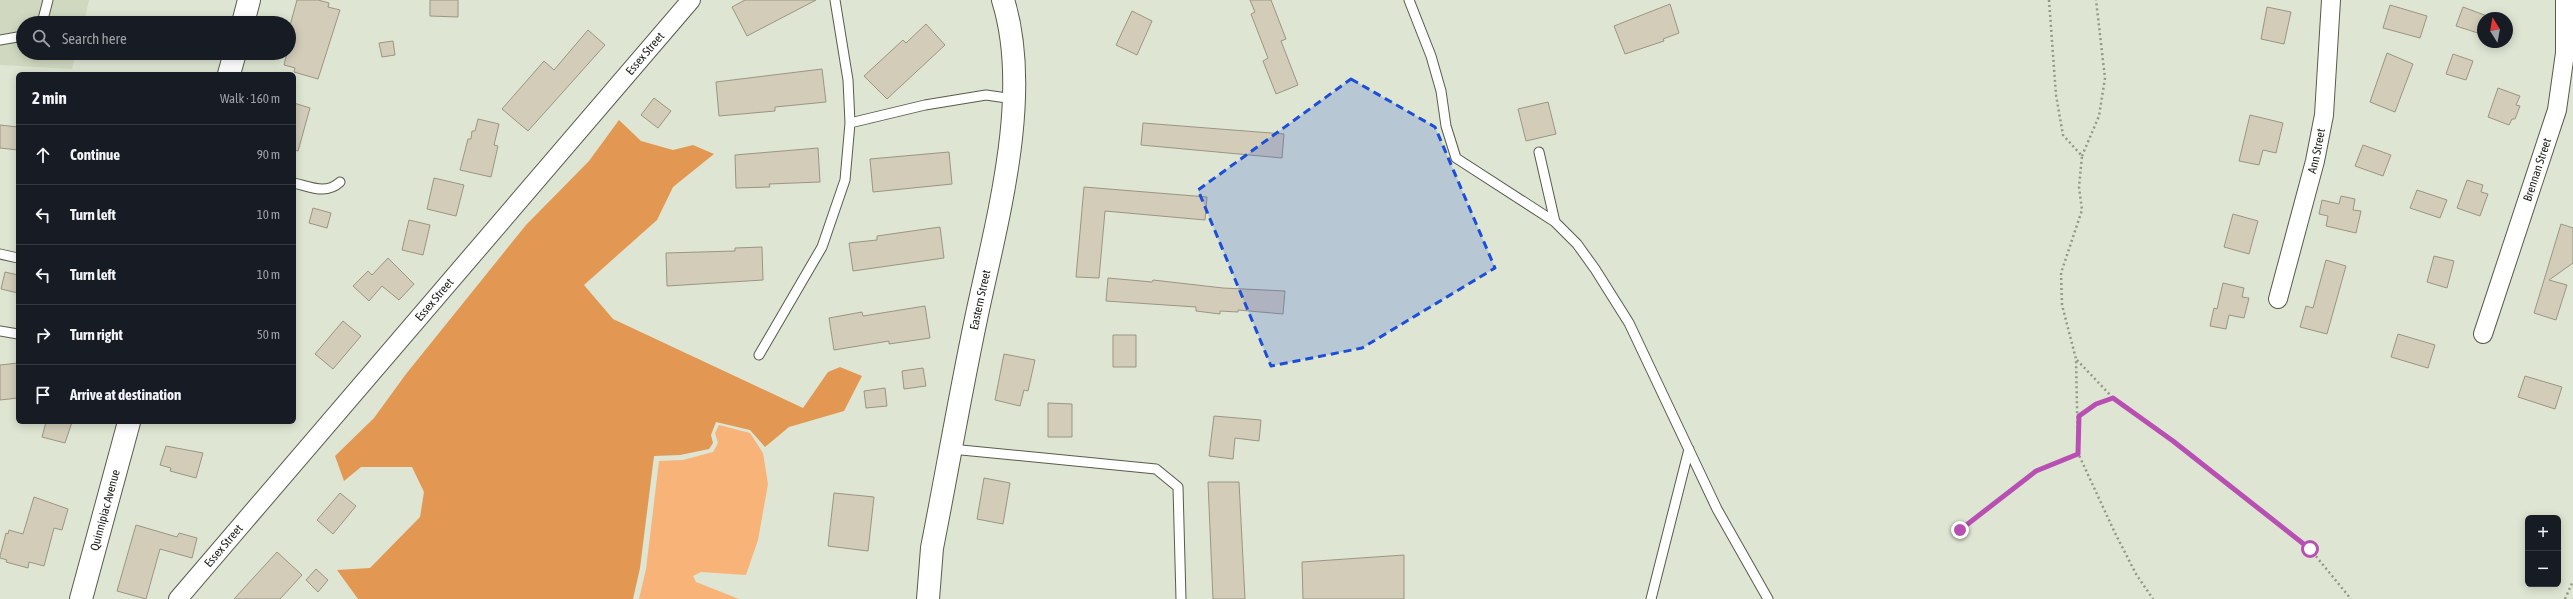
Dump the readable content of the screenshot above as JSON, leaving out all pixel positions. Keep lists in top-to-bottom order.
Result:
{
  "streets": {
    "street": [
      "Essex Street",
      "Ann Street",
      "Brennan Street",
      "Eastern Street",
      "Quinnipiac Avenue"
    ]
  },
  "north": "top",
  "page": {
    "search": "Search here",
    "heading": ["2 min", "Walk · 160 m"],
    "list": [
      ["Continue", "90 m"],
      ["Turn left", "10 m"],
      ["Turn left", "10 m"],
      ["Turn right", "50 m"],
      "Arrive at destination"
    ],
    "map_buttons": ["+", "−"]
  }
}
